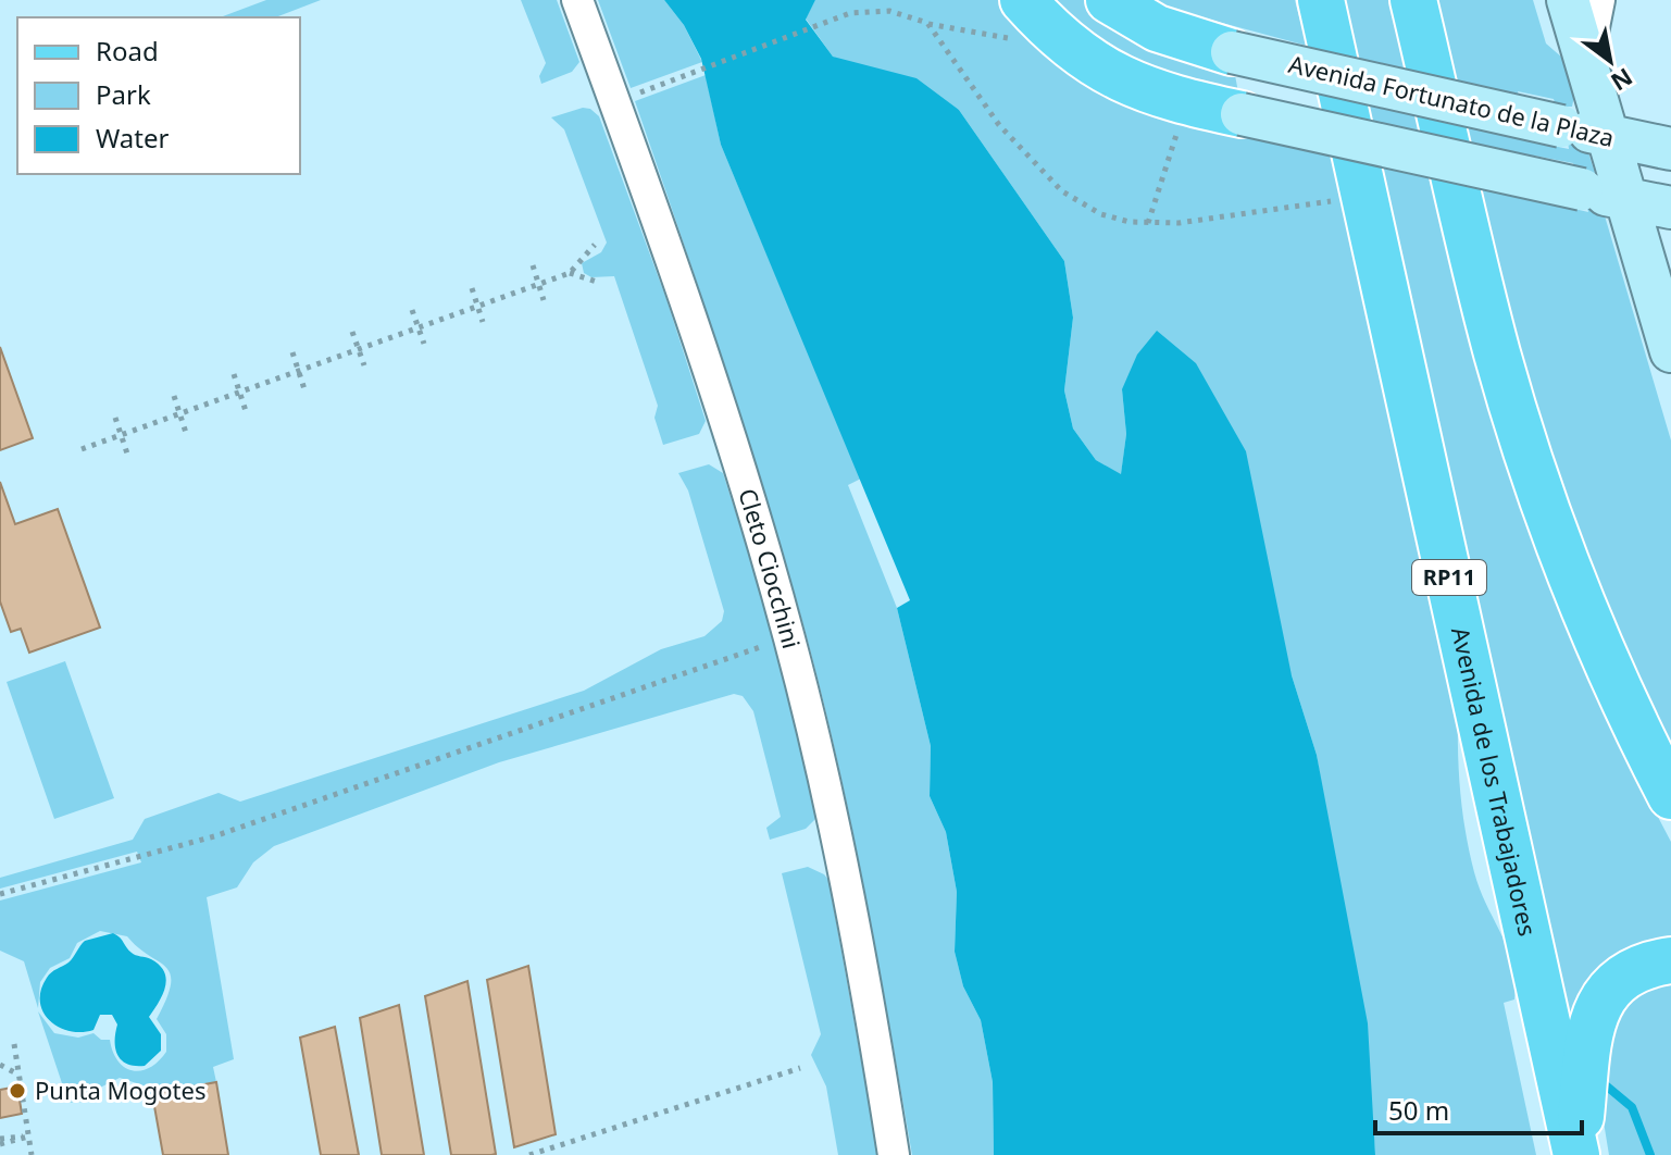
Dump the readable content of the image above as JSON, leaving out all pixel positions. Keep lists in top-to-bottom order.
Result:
{
  "streets": {
    "main road": ["Avenida Fortunato de la Plaza", "RP11", "Avenida de los Trabajadores"],
    "street": ["Cleto Ciocchini"]
  },
  "places": ["Punta Mogotes"],
  "legend": ["Road", "Park", "Water"],
  "scale_bar": "50 m",
  "north": "bottom right"
}
